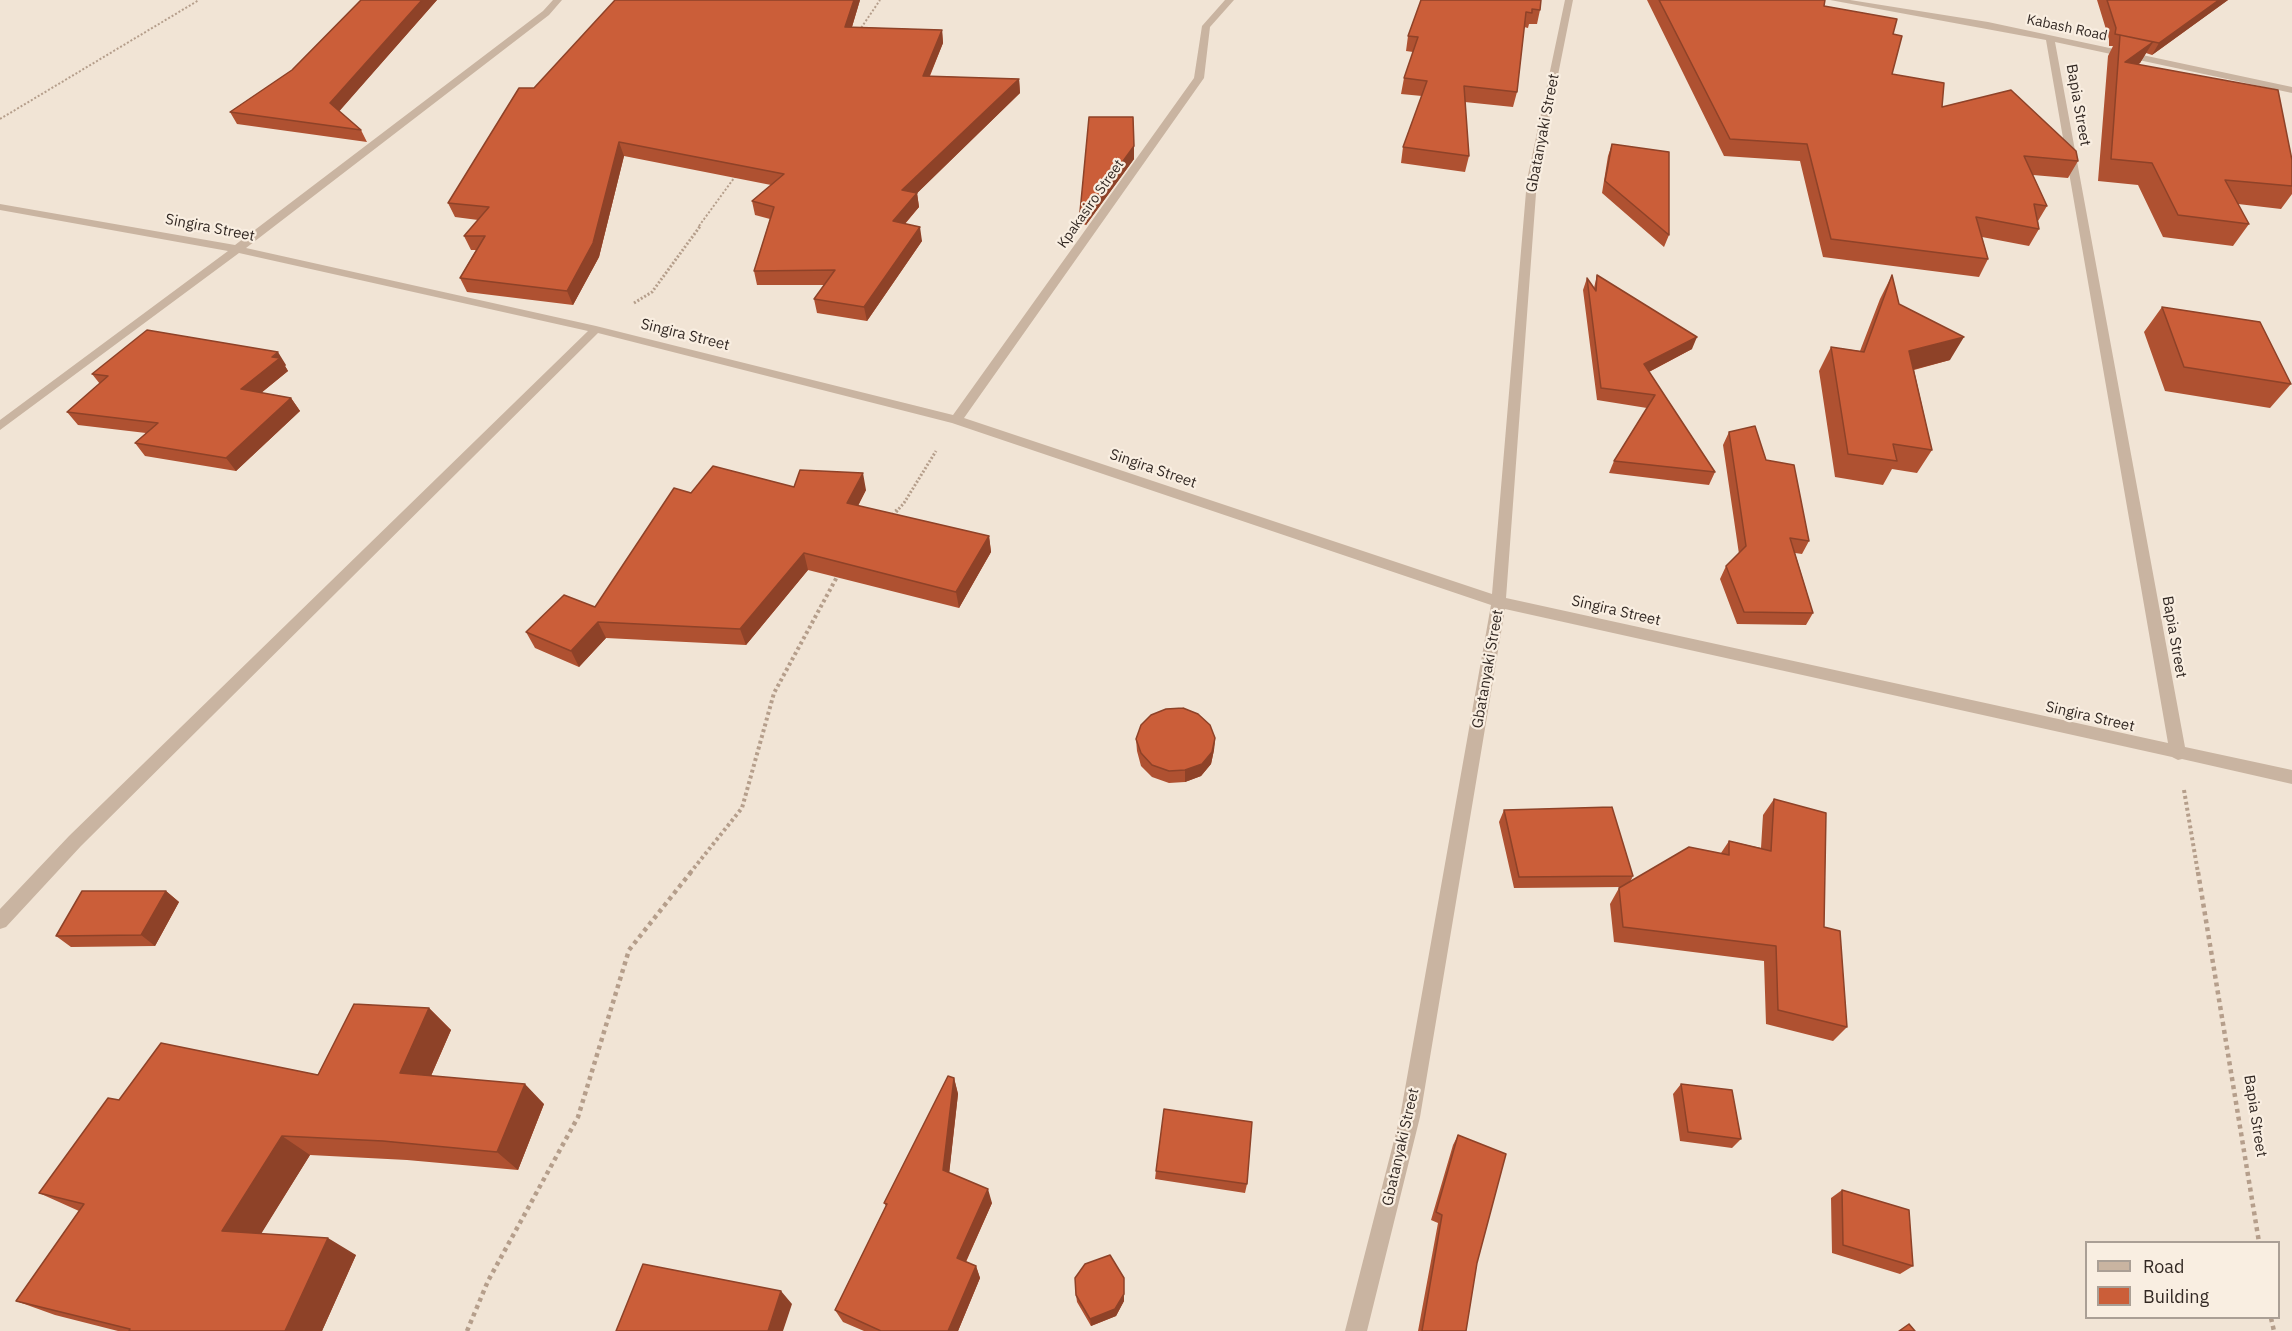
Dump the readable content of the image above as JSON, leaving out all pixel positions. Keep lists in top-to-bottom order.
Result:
{
  "streets": {
    "street": [
      "Kabash Road",
      "Bapia Street",
      "Gbatanyaki Street",
      "Kpakasiro Street",
      "Singira Street"
    ]
  },
  "crossings": [
    ["Kabash Road", "Bapia Street"],
    ["Bapia Street", "Singira Street"],
    ["Gbatanyaki Street", "Singira Street"],
    ["Kpakasiro Street", "Singira Street"]
  ],
  "legend": ["Road", "Building"]
}
